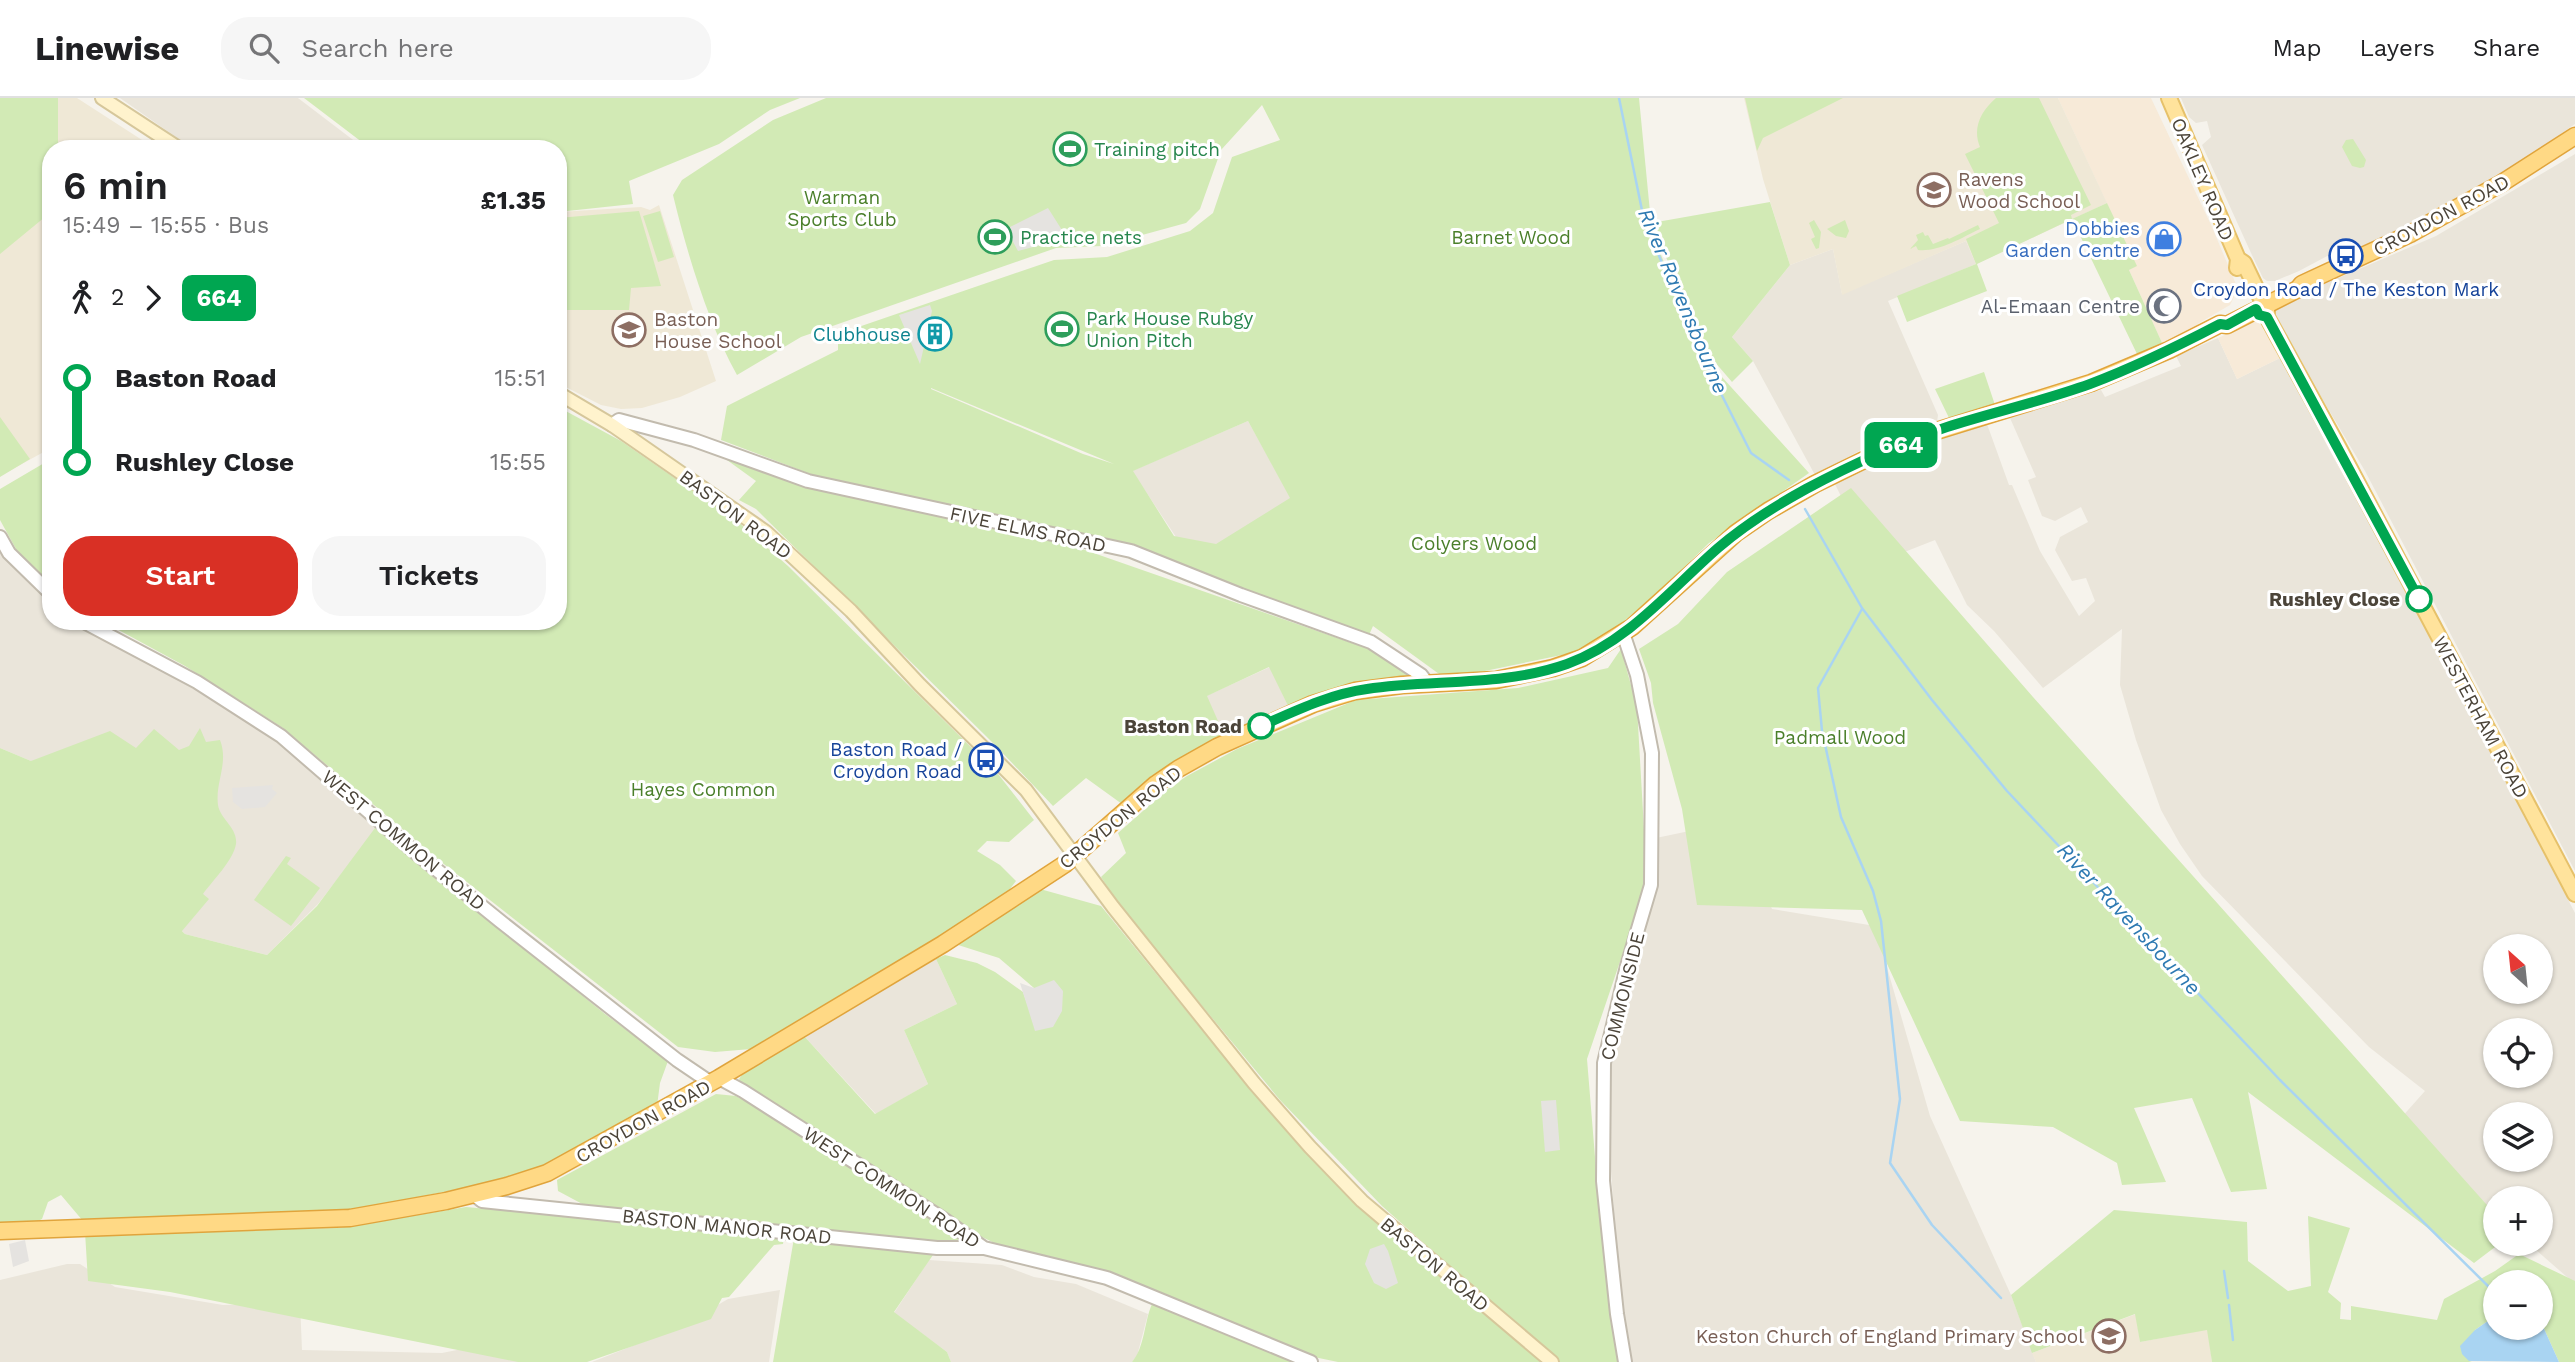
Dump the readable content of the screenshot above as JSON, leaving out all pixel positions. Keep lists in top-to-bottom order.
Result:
{
  "streets": {
    "highway": ["CROYDON ROAD"],
    "main road": ["OAKLEY ROAD", "BASTON ROAD", "WESTERHAM ROAD"],
    "street": [
      "FIVE ELMS ROAD",
      "WEST COMMON ROAD",
      "COMMONSIDE",
      "BASTON MANOR ROAD"
    ]
  },
  "crossings": [
    ["OAKLEY ROAD", "CROYDON ROAD"],
    ["OAKLEY ROAD", "WESTERHAM ROAD"],
    ["CROYDON ROAD", "BASTON ROAD"],
    ["CROYDON ROAD", "FIVE ELMS ROAD"],
    ["CROYDON ROAD", "WESTERHAM ROAD"],
    ["CROYDON ROAD", "WEST COMMON ROAD"],
    ["CROYDON ROAD", "COMMONSIDE"],
    ["CROYDON ROAD", "BASTON MANOR ROAD"],
    ["BASTON ROAD", "FIVE ELMS ROAD"],
    ["WEST COMMON ROAD", "BASTON MANOR ROAD"]
  ],
  "water": ["River Ravensbourne"],
  "parks": [
    "Warman Sports Club",
    "Barnet Wood",
    "Colyers Wood",
    "Padmall Wood",
    "Hayes Common"
  ],
  "places": {
    "sports": ["Training pitch", "Practice nets", "Park House Rubgy Union Pitch"],
    "school or university": ["Ravens Wood School", "Baston House School", "Keston Church of England Primary School"],
    "shop": ["Dobbies Garden Centre"],
    "bus stop": ["Croydon Road / The Keston Mark", "Baston Road / Croydon Road"],
    "mosque": ["Al-Emaan Centre"],
    "building": ["Clubhouse"],
    "other": ["Rushley Close", "Baston Road"]
  },
  "lines": ["bus line 664"],
  "north": "top left",
  "page": {
    "header": "Linewise",
    "search": "Search here",
    "nav": ["Map", "Layers", "Share"],
    "on_map": "664",
    "heading": ["6 min", "15:49 – 15:55 · Bus", "£1.35"],
    "legs": ["2", "664"],
    "list": [
      {
        "name": "Baston Road",
        "value": "15:51"
      },
      {
        "name": "Rushley Close",
        "value": "15:55"
      }
    ],
    "buttons": ["Start", "Tickets"],
    "map_buttons": ["+", "−"]
  }
}
